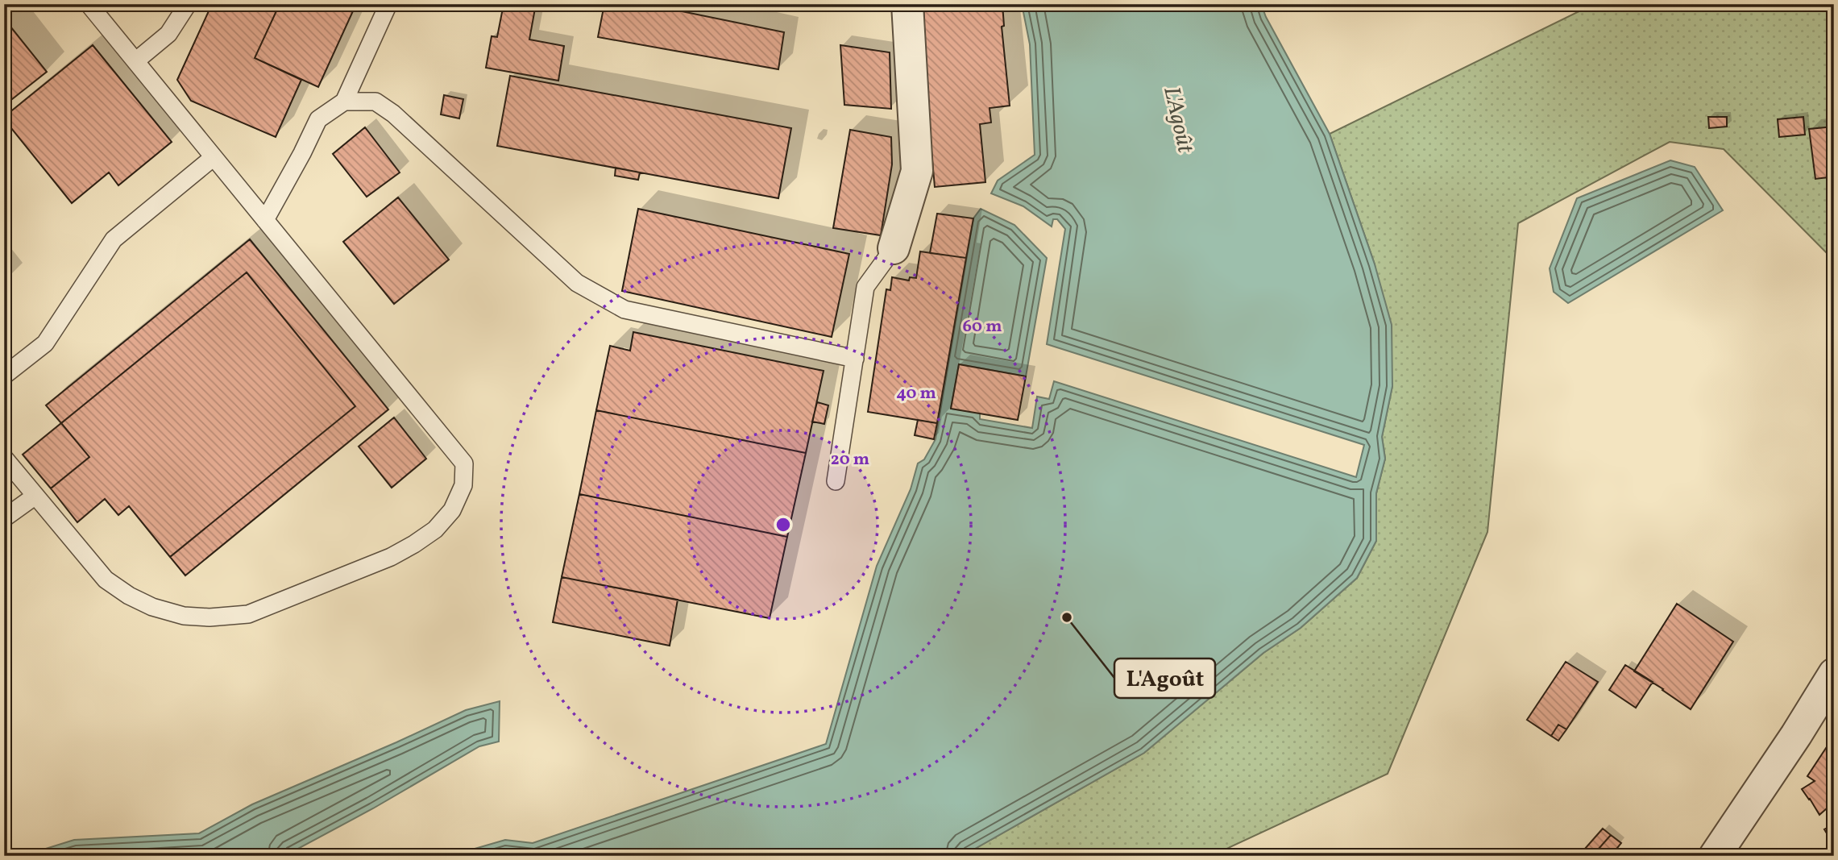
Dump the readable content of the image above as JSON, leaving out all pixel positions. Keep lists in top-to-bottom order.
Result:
{
  "water": ["L'Agoût"],
  "places": ["L'Agoût"],
  "rings": ["60 m", "40 m", "20 m"]
}
